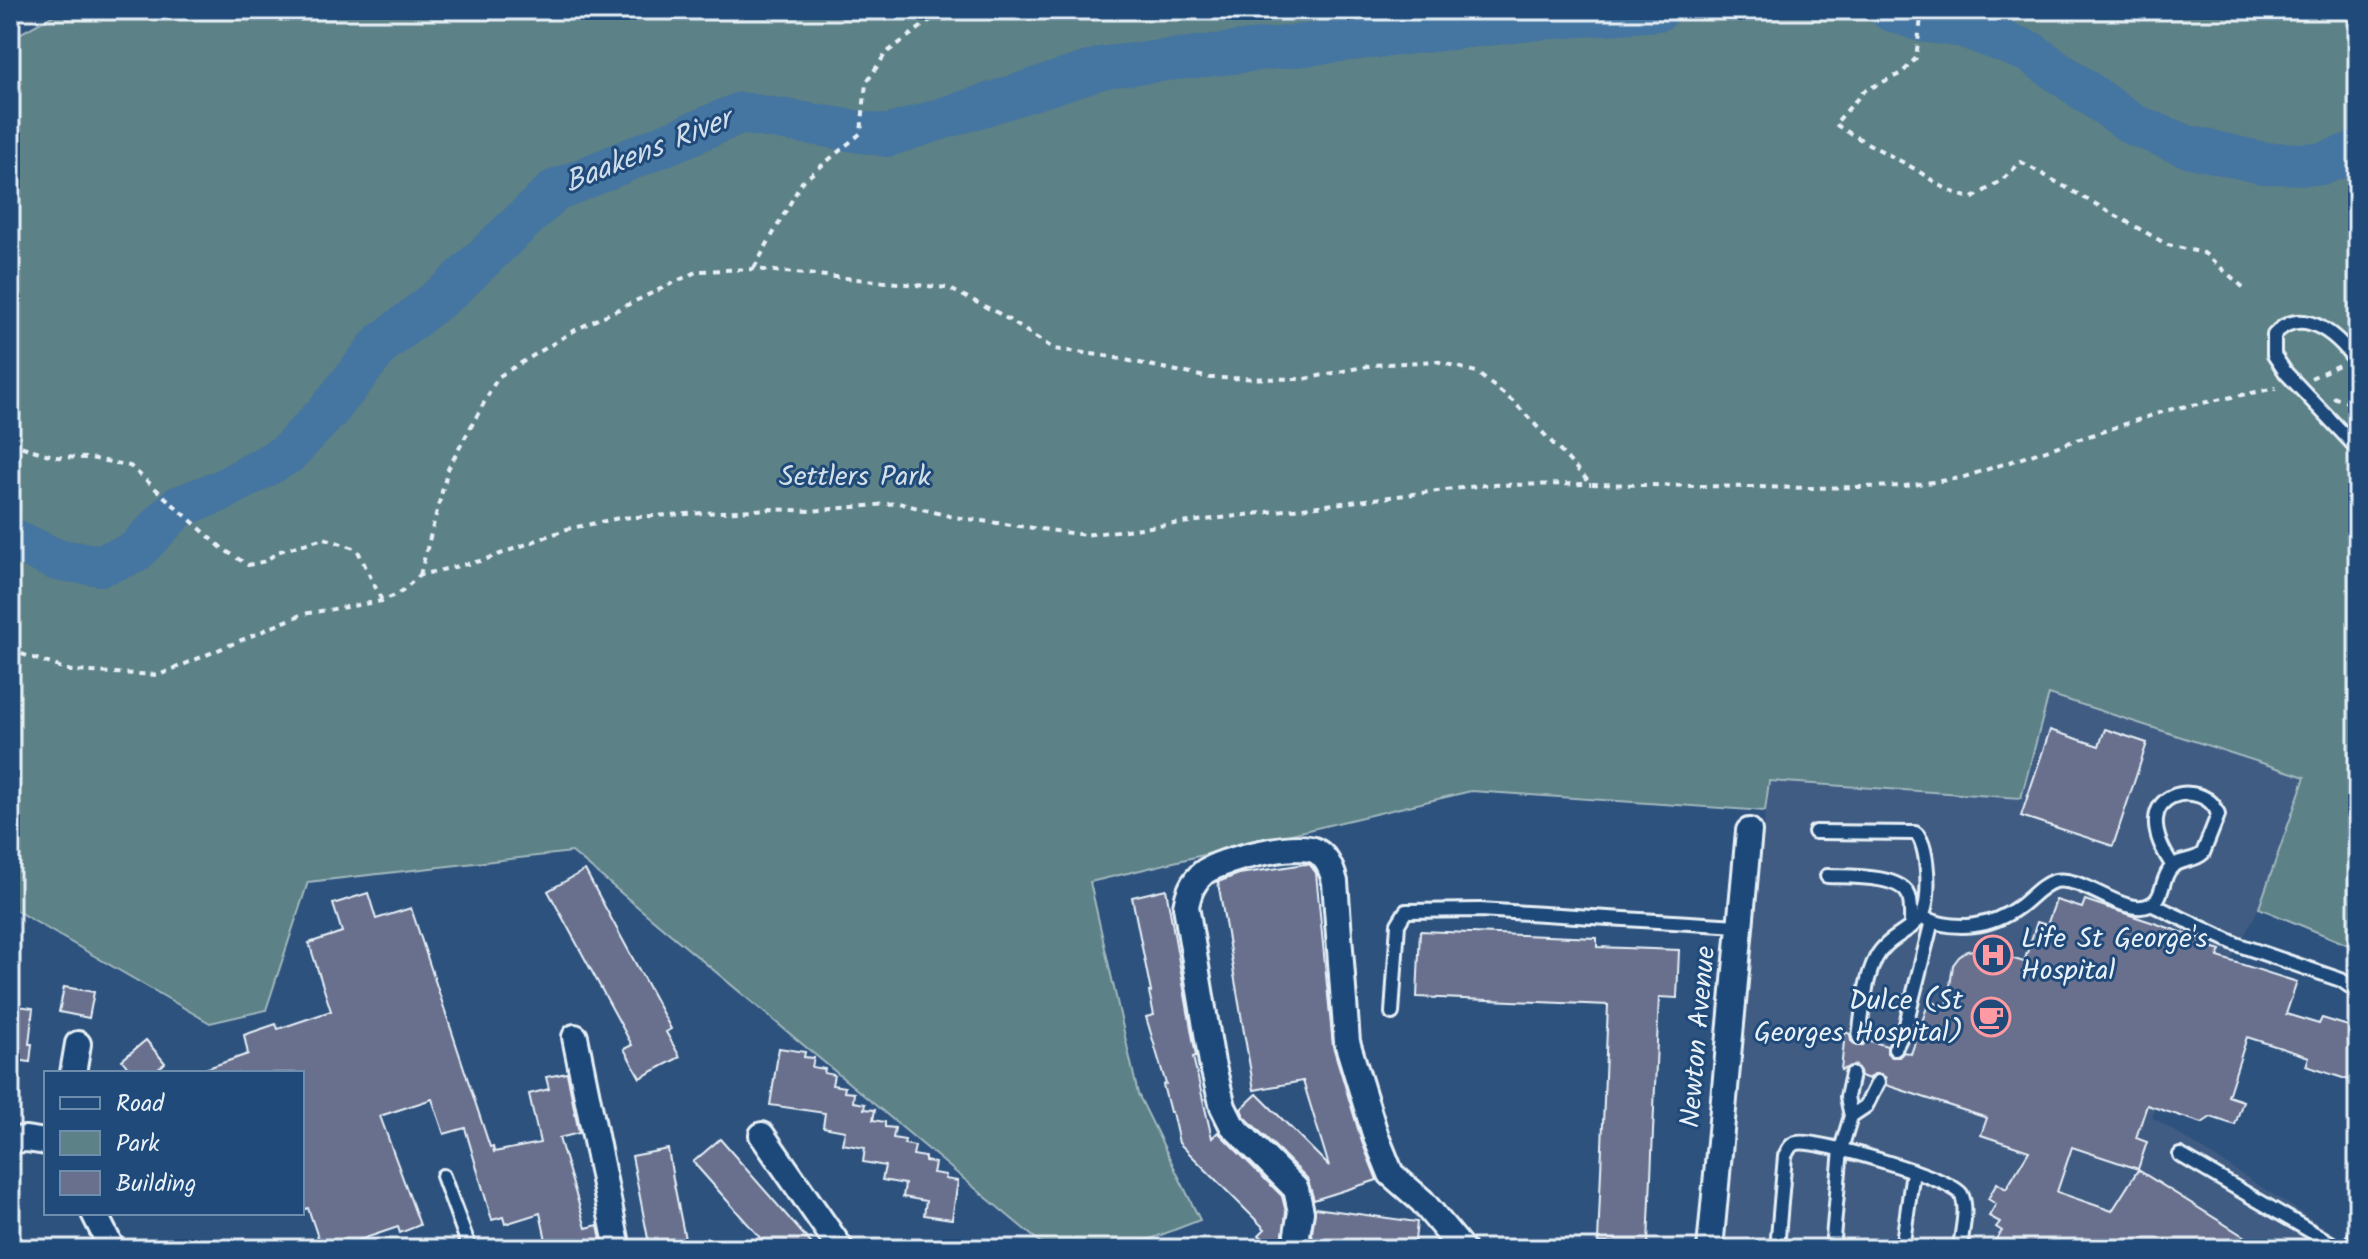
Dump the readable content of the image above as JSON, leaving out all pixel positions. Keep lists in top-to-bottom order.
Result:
{
  "streets": {
    "street": ["Newton Avenue"]
  },
  "water": ["Baakens River"],
  "parks": ["Settlers Park"],
  "places": {
    "hospital": ["Life St George's Hospital"],
    "cafe": ["Dulce (St Georges Hospital)"]
  },
  "legend": ["Road", "Park", "Building"]
}
